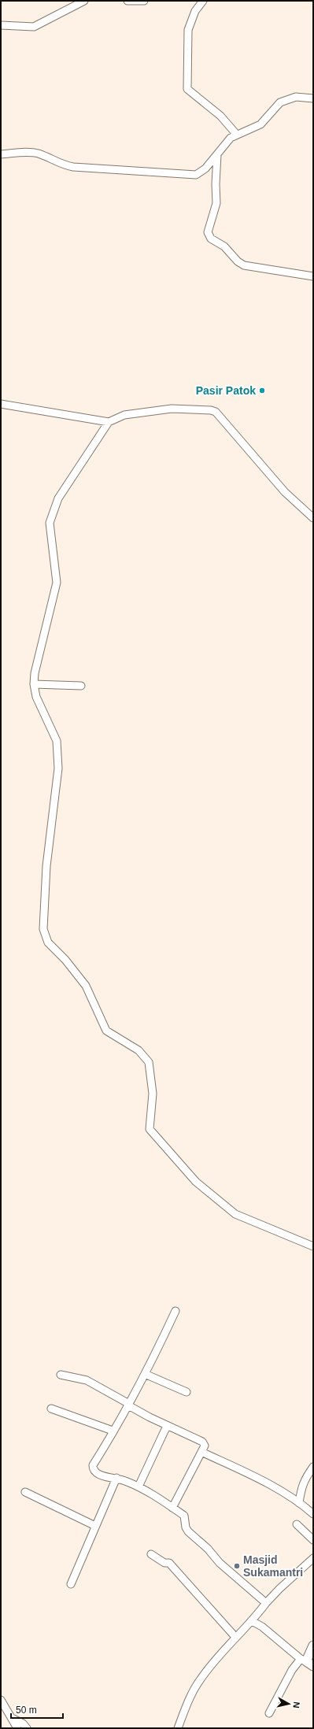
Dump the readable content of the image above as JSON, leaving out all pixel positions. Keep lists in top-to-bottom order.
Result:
{
  "places": ["Pasir Patok", "Masjid Sukamantri"],
  "scale_bar": "50 m",
  "north": "right"
}
